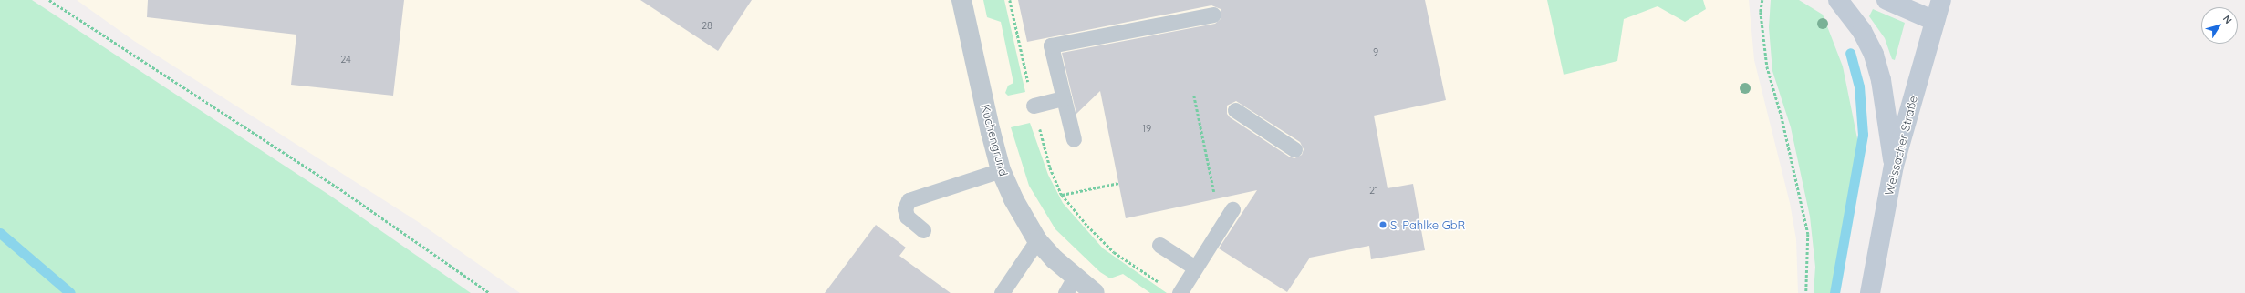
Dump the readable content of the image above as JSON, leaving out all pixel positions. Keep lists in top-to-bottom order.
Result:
{
  "streets": {
    "main road": ["Weissacher Straße"],
    "street": ["Kuchengrund"]
  },
  "places": ["S. Pahlke GbR"],
  "house_numbers": [
    "28",
    "9",
    "24",
    "19",
    "21"
  ],
  "north": "top right"
}
